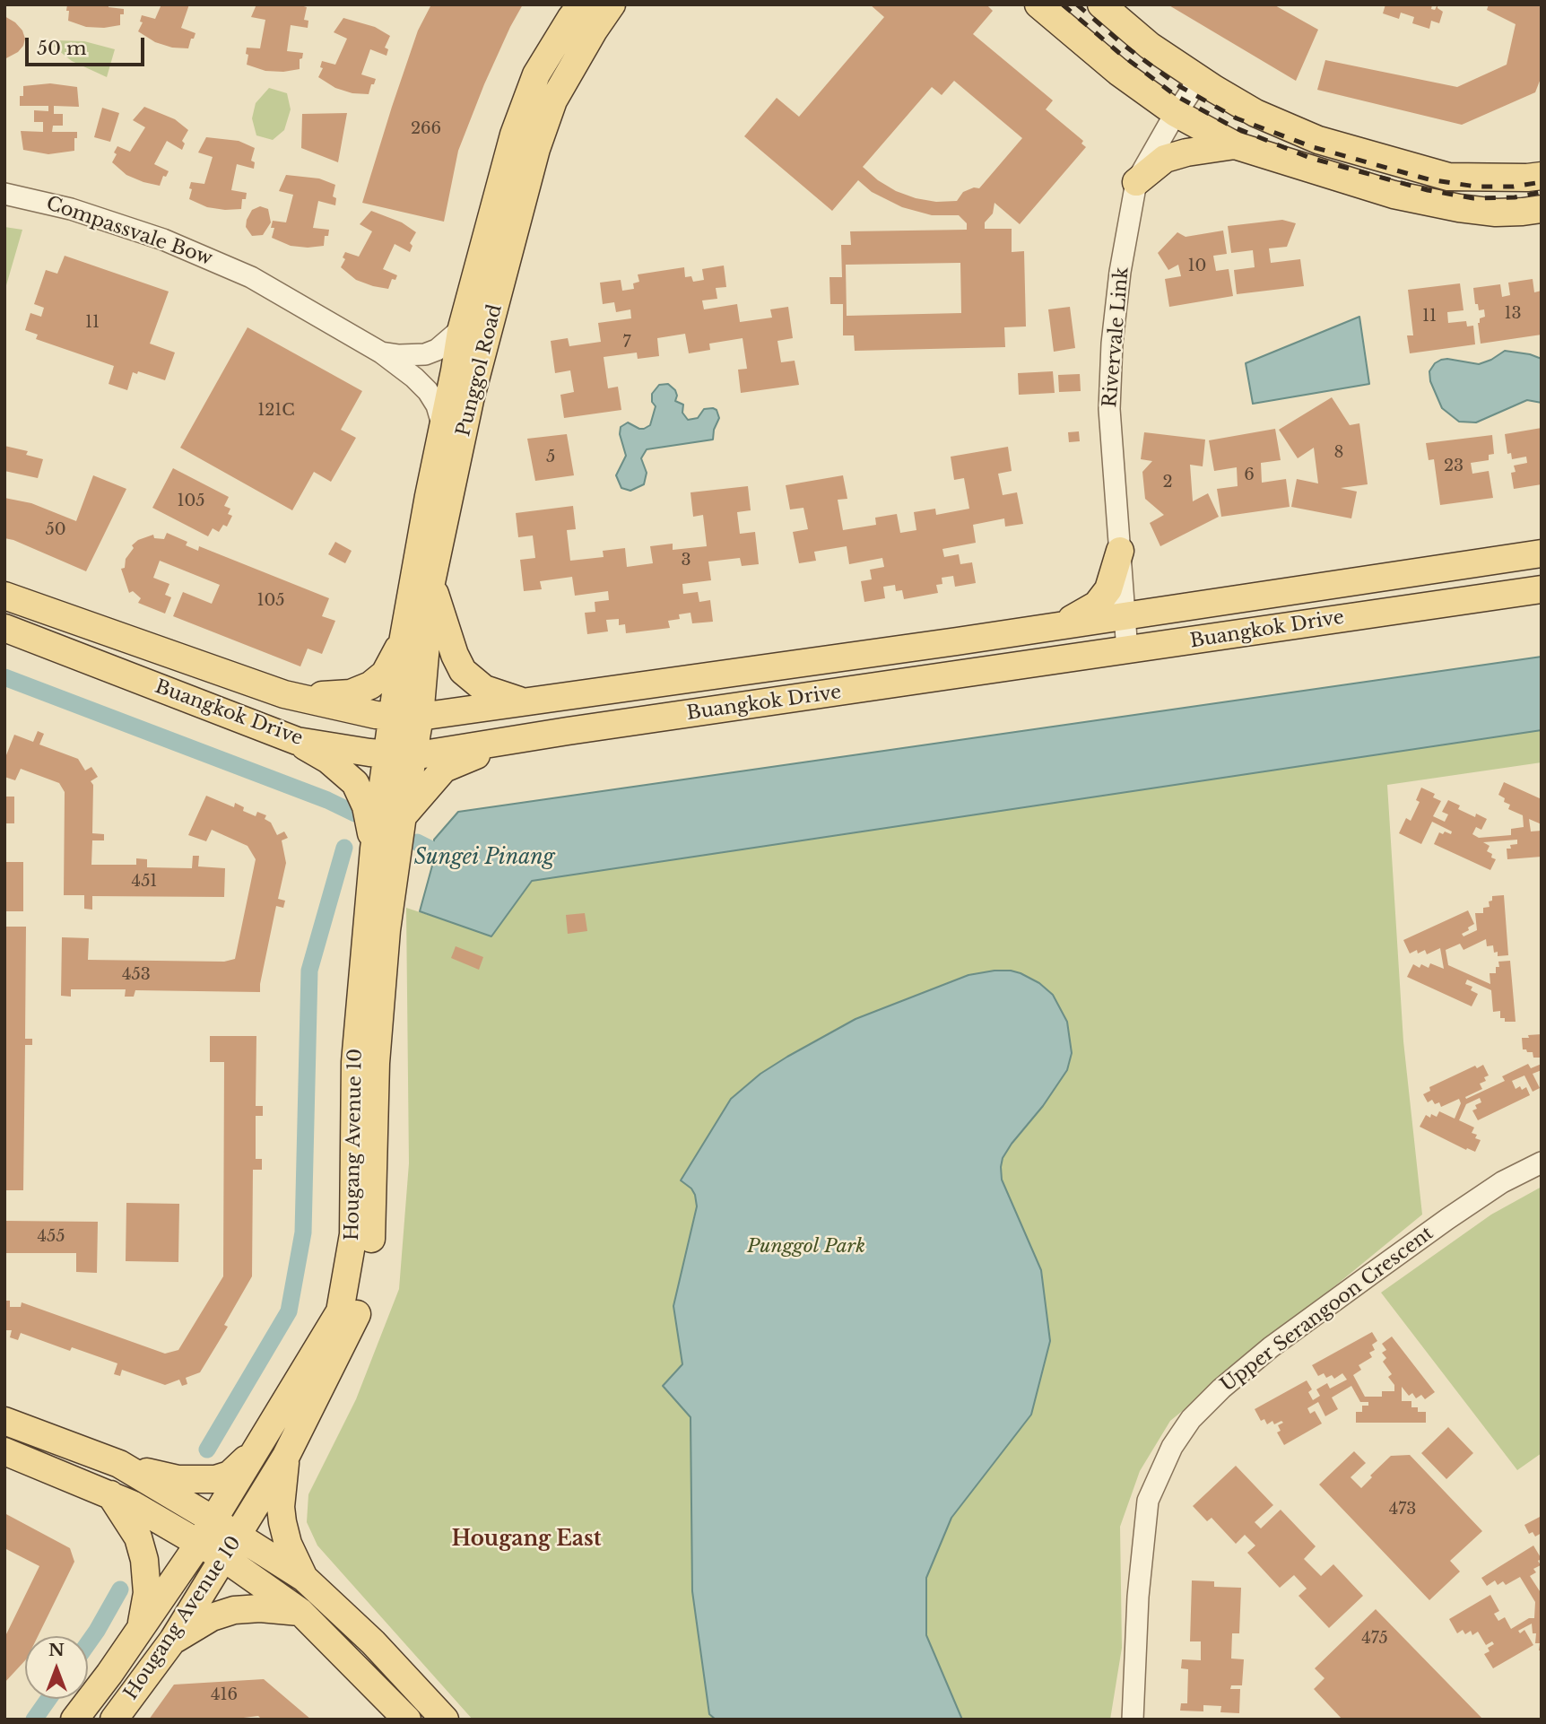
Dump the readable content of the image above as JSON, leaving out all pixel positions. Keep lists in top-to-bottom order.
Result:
{
  "streets": {
    "main road": ["Punggol Road", "Buangkok Drive", "Hougang Avenue 10"],
    "street": ["Compassvale Bow", "Rivervale Link", "Upper Serangoon Crescent"]
  },
  "crossings": [
    ["Compassvale Bow", "Punggol Road"],
    ["Rivervale Link", "Buangkok Drive"],
    ["Punggol Road", "Buangkok Drive"],
    ["Punggol Road", "Hougang Avenue 10"],
    ["Buangkok Drive", "Hougang Avenue 10"]
  ],
  "districts": ["Hougang East"],
  "water": ["Sungei Pinang"],
  "parks": ["Punggol Park"],
  "house_numbers": [
    "266",
    "10",
    "13",
    "11",
    "11",
    "7",
    "121C",
    "8",
    "5",
    "23",
    "6",
    "2",
    "105",
    "50",
    "3",
    "105",
    "451",
    "453",
    "455",
    "473",
    "475",
    "416"
  ],
  "scale_bar": "50 m",
  "north": "top"
}
